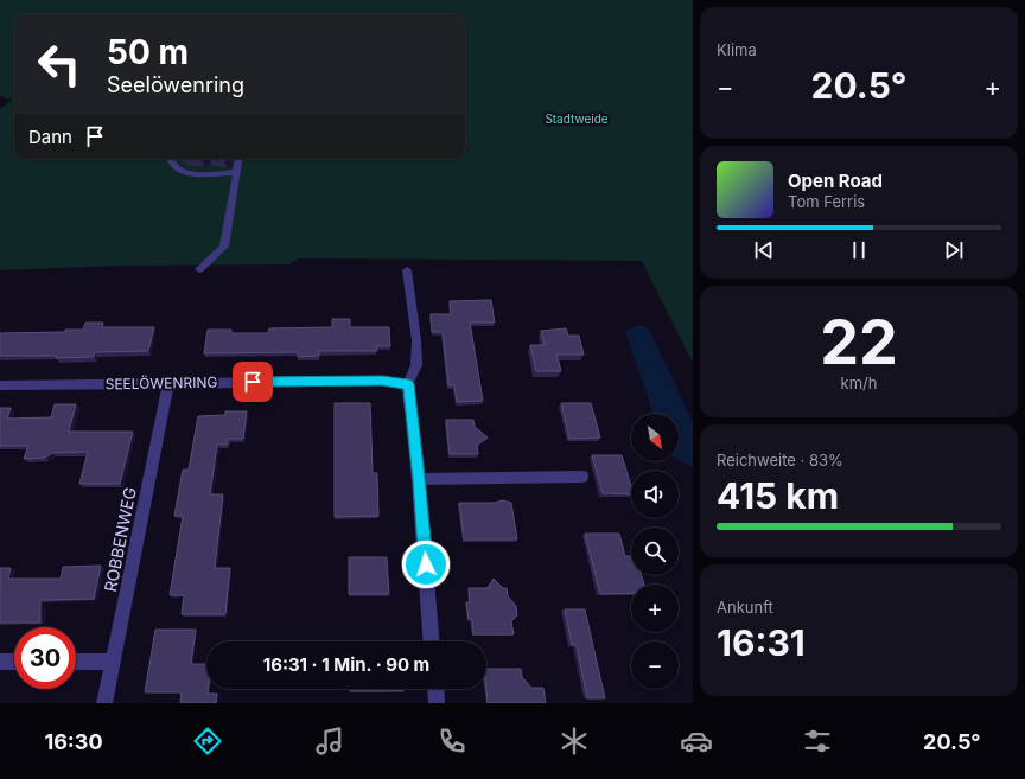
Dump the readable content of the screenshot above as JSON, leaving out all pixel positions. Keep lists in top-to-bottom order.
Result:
{
  "streets": {
    "street": ["SEELÖWENRING", "ROBBENWEG"]
  },
  "crossings": [
    ["SEELÖWENRING", "ROBBENWEG"]
  ],
  "parks": ["Stadtweide"],
  "north": "bottom right",
  "page": {
    "tile": [
      "Klima",
      ["22", "km/h"],
      ["Reichweite · 83%", "415 km"],
      ["Ankunft", "16:31"]
    ],
    "turn": ["50 m", "Seelöwenring"],
    "heat": ["−", "20.5°", "+"],
    "then": "Dann",
    "song": ["Open Road", "Tom Ferris"],
    "map_buttons": ["+", "−"],
    "limit": "30",
    "trip": "16:31 · 1 Min. · 90 m",
    "tabs": ["16:30", "20.5°"]
  }
}
